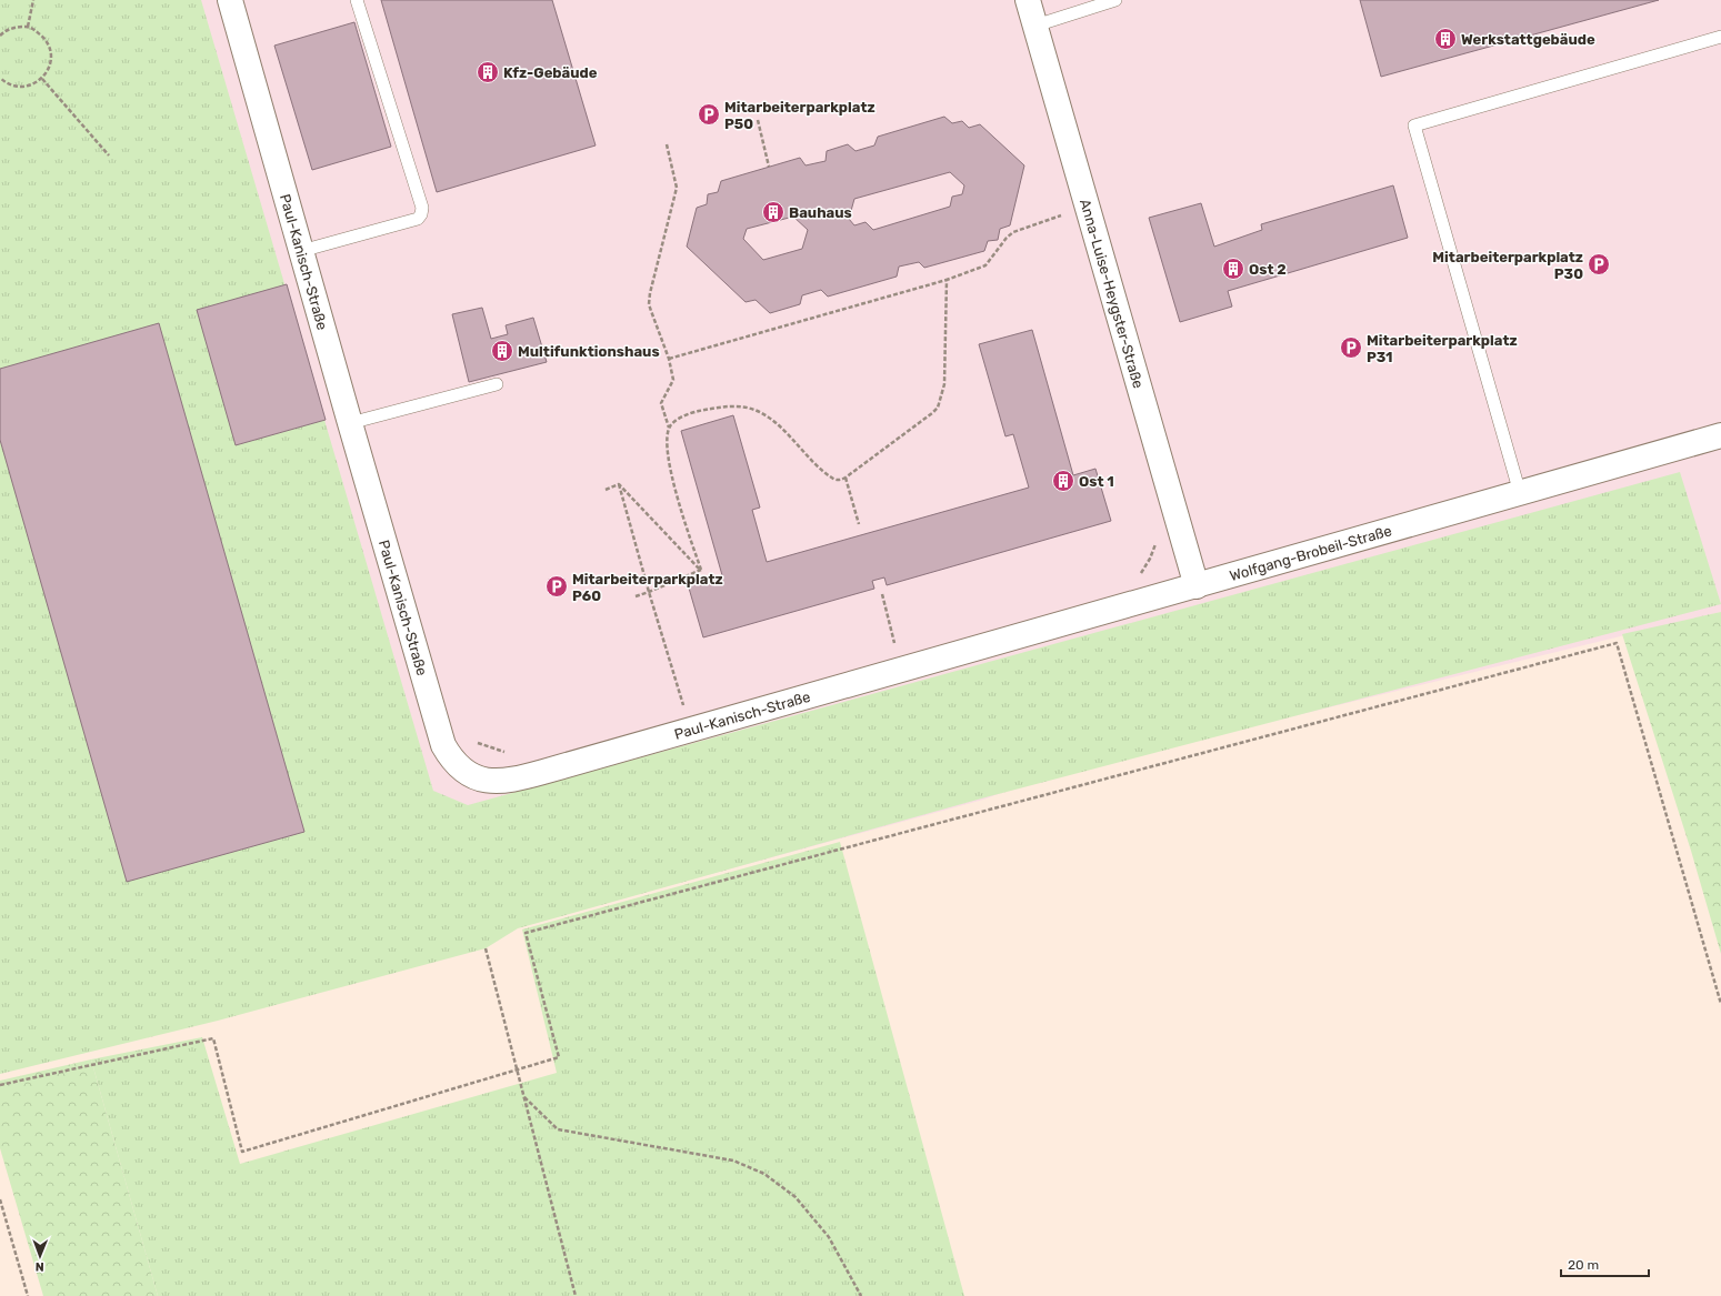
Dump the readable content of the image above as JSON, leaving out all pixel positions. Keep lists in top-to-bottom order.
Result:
{
  "streets": {
    "street": ["Paul-Kanisch-Straße", "Anna-Luise-Heygster-Straße", "Wolfgang-Brobeil-Straße"]
  },
  "crossings": [
    ["Paul-Kanisch-Straße", "Wolfgang-Brobeil-Straße"],
    ["Anna-Luise-Heygster-Straße", "Wolfgang-Brobeil-Straße"]
  ],
  "places": {
    "building": [
      "Werkstattgebäude",
      "Kfz-Gebäude",
      "Bauhaus",
      "Ost 2",
      "Multifunktionshaus",
      "Ost 1"
    ],
    "parking": [
      "Mitarbeiterparkplatz P50",
      "Mitarbeiterparkplatz P30",
      "Mitarbeiterparkplatz P31",
      "Mitarbeiterparkplatz P60"
    ]
  },
  "scale_bar": "20 m",
  "north": "bottom"
}
